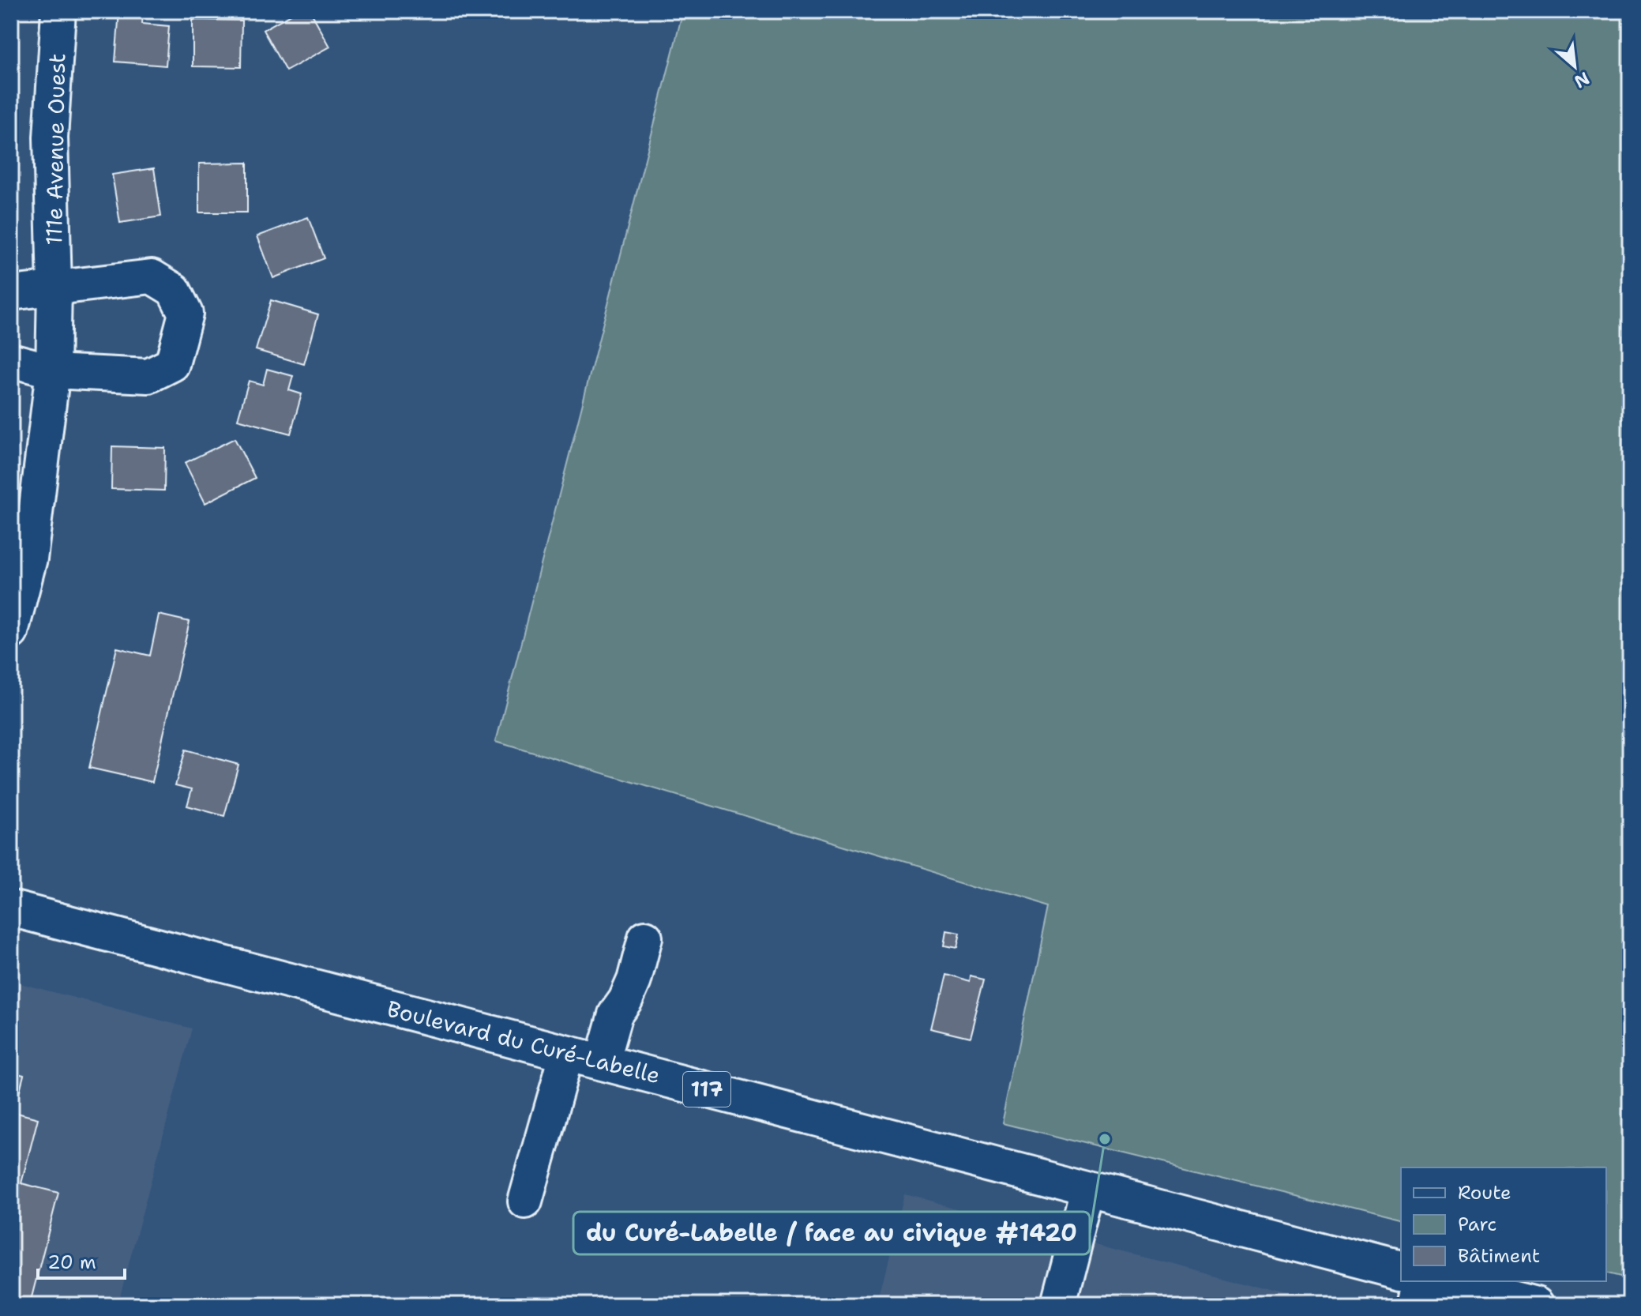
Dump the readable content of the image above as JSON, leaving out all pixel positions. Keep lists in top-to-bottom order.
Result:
{
  "streets": {
    "main road": ["Boulevard du Curé-Labelle", "117"],
    "street": ["111e Avenue Ouest"]
  },
  "places": ["du Curé-Labelle / face au civique #1420"],
  "legend": ["Route", "Parc", "Bâtiment"],
  "scale_bar": "20 m",
  "north": "bottom right"
}
